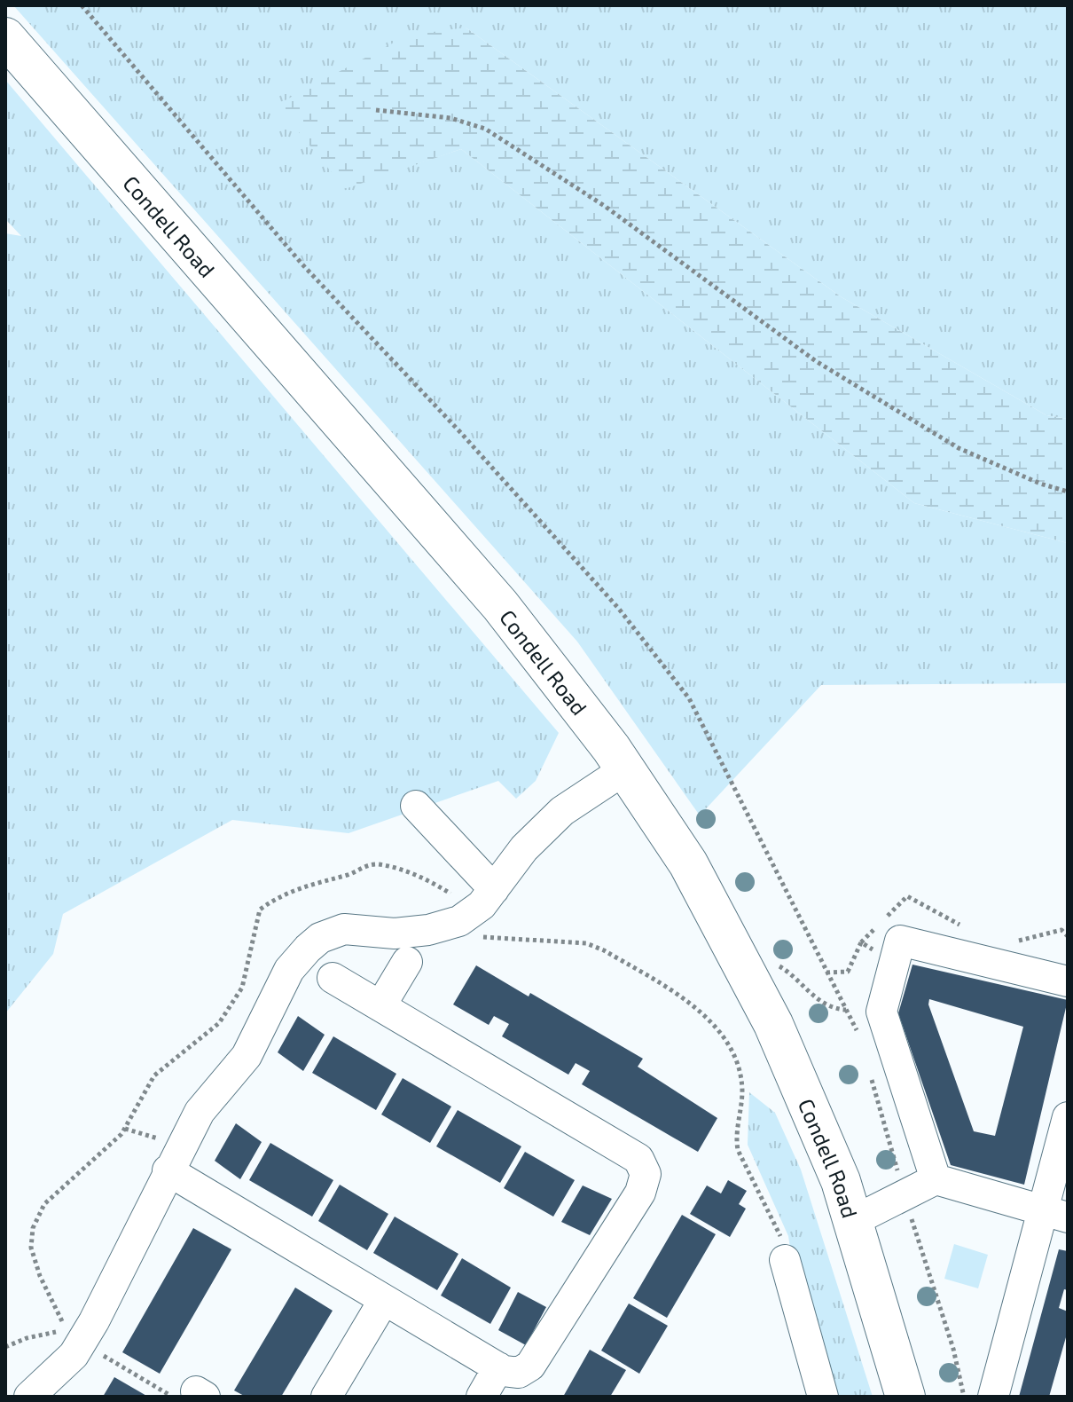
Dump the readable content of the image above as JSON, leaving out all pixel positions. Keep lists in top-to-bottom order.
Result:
{
  "streets": {
    "main road": ["Condell Road"]
  }
}
